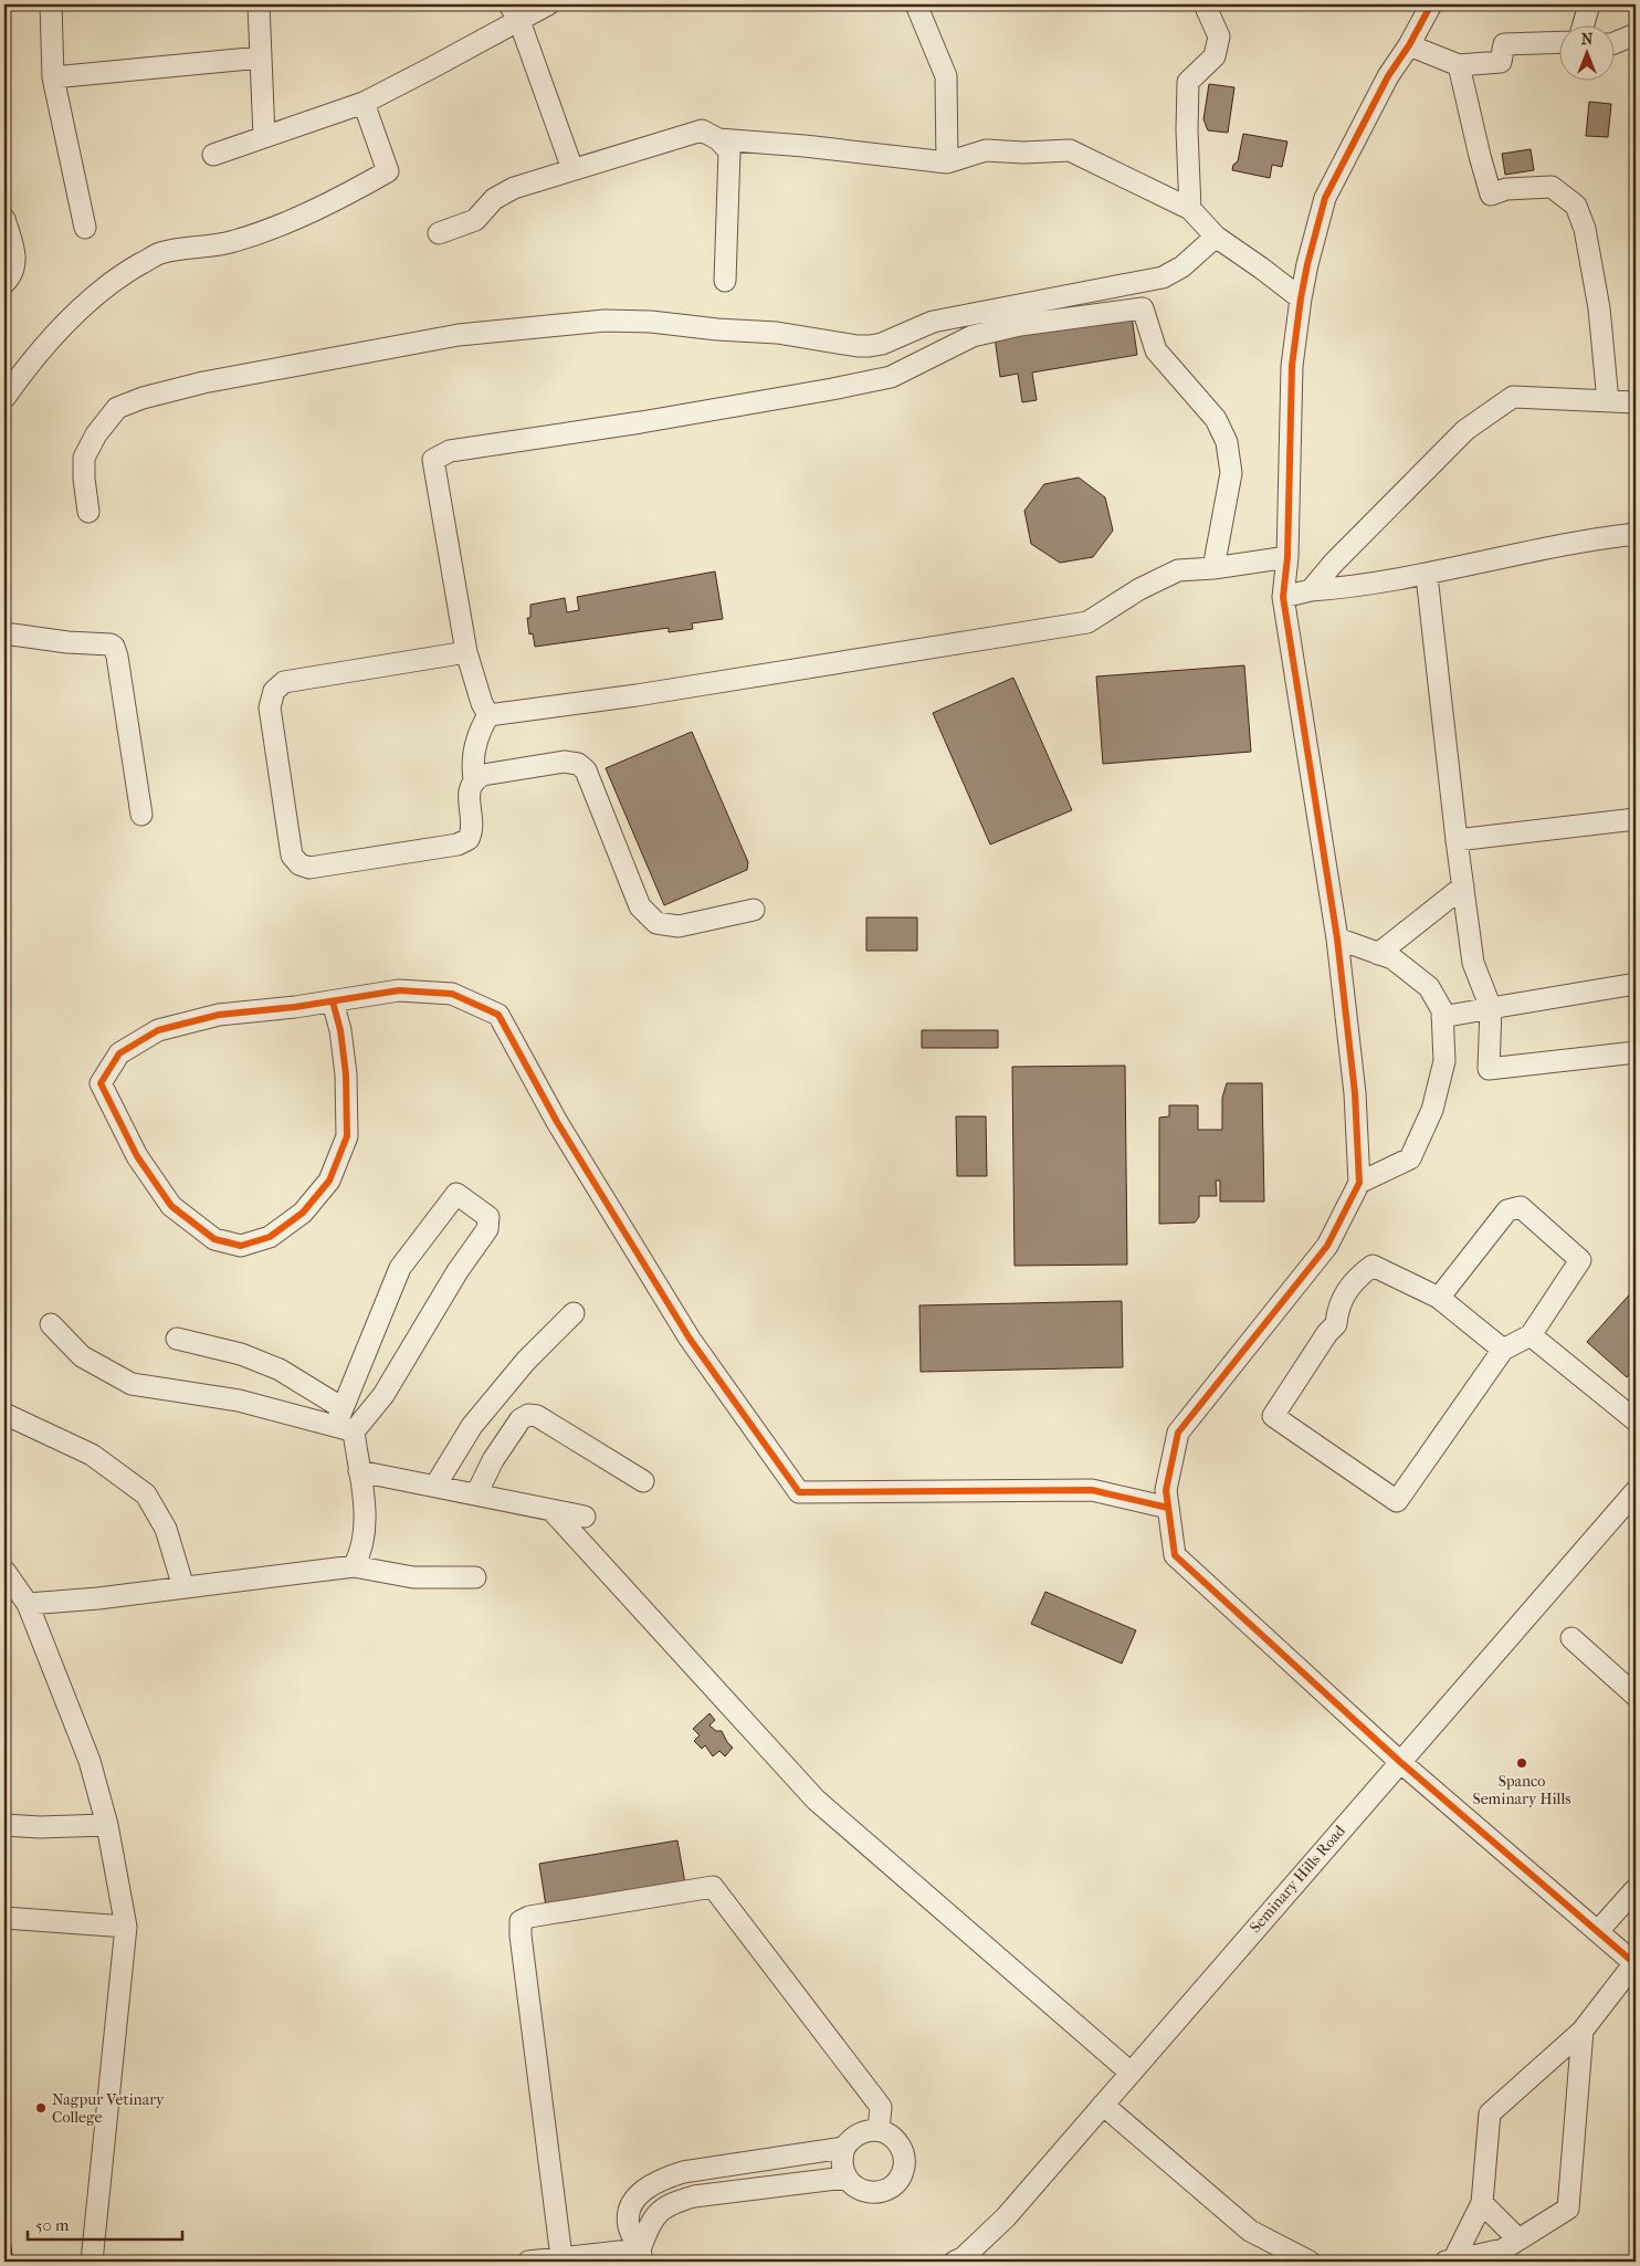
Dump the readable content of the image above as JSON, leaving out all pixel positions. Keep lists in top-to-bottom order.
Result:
{
  "streets": {
    "street": ["Seminary Hills Road"]
  },
  "places": ["Spanco Seminary Hills", "Nagpur Vetinary College"],
  "scale_bar": "50 m",
  "north": "top"
}
